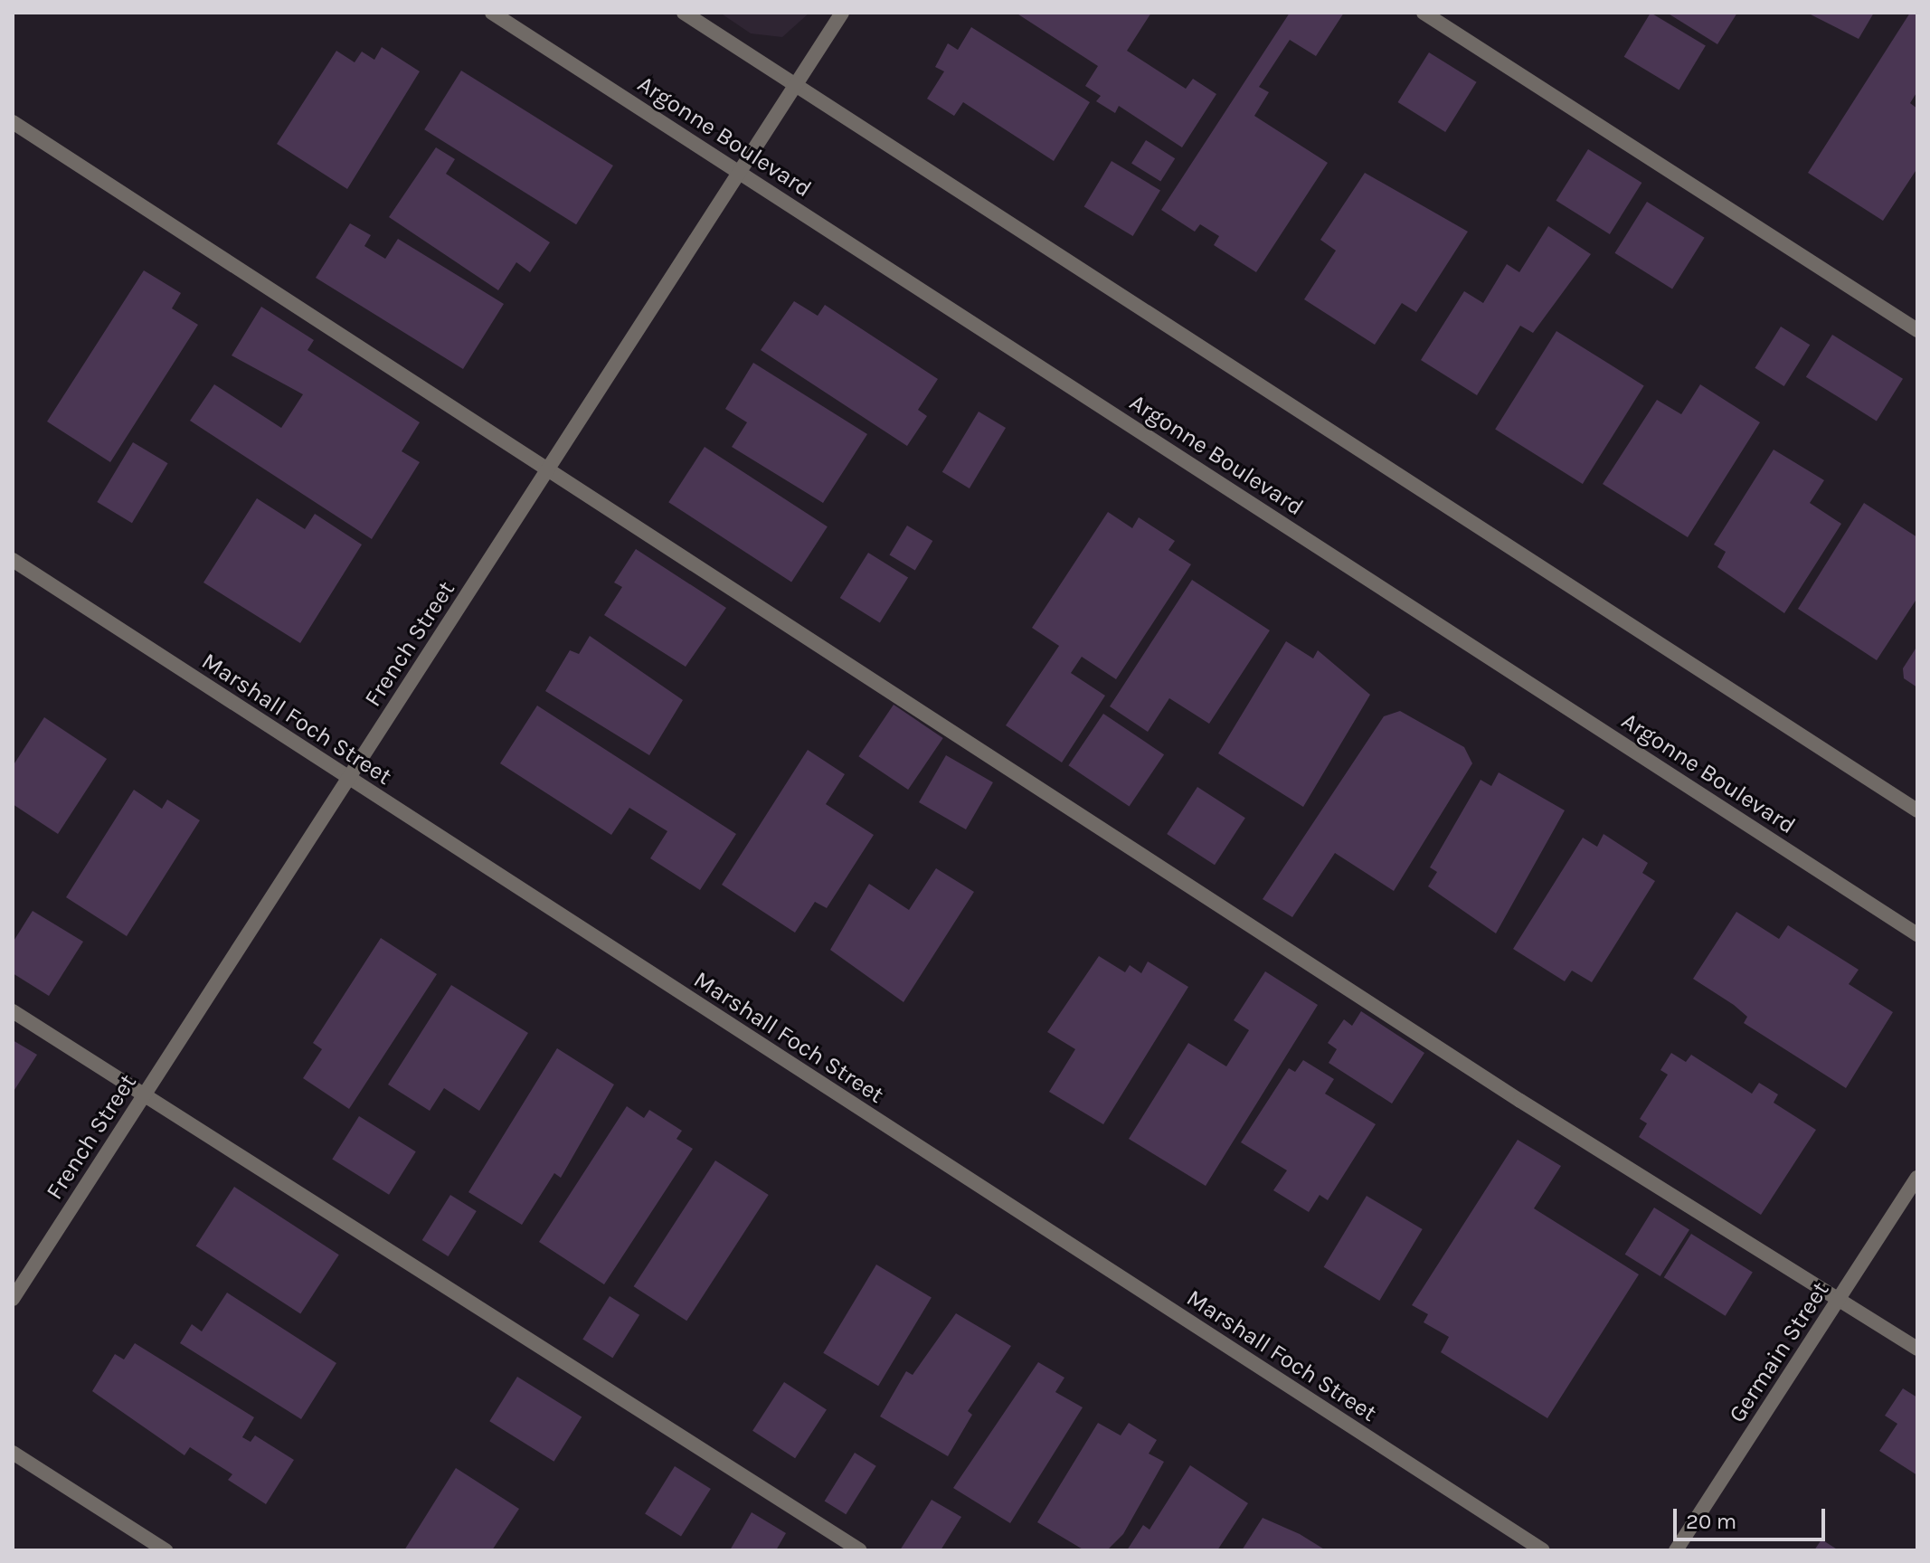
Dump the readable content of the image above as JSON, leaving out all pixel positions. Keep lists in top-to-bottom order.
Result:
{
  "streets": {
    "street": [
      "Argonne Boulevard",
      "French Street",
      "Marshall Foch Street",
      "Germain Street"
    ]
  },
  "crossings": [
    ["Argonne Boulevard", "French Street"],
    ["French Street", "Marshall Foch Street"]
  ],
  "scale_bar": "20 m"
}
